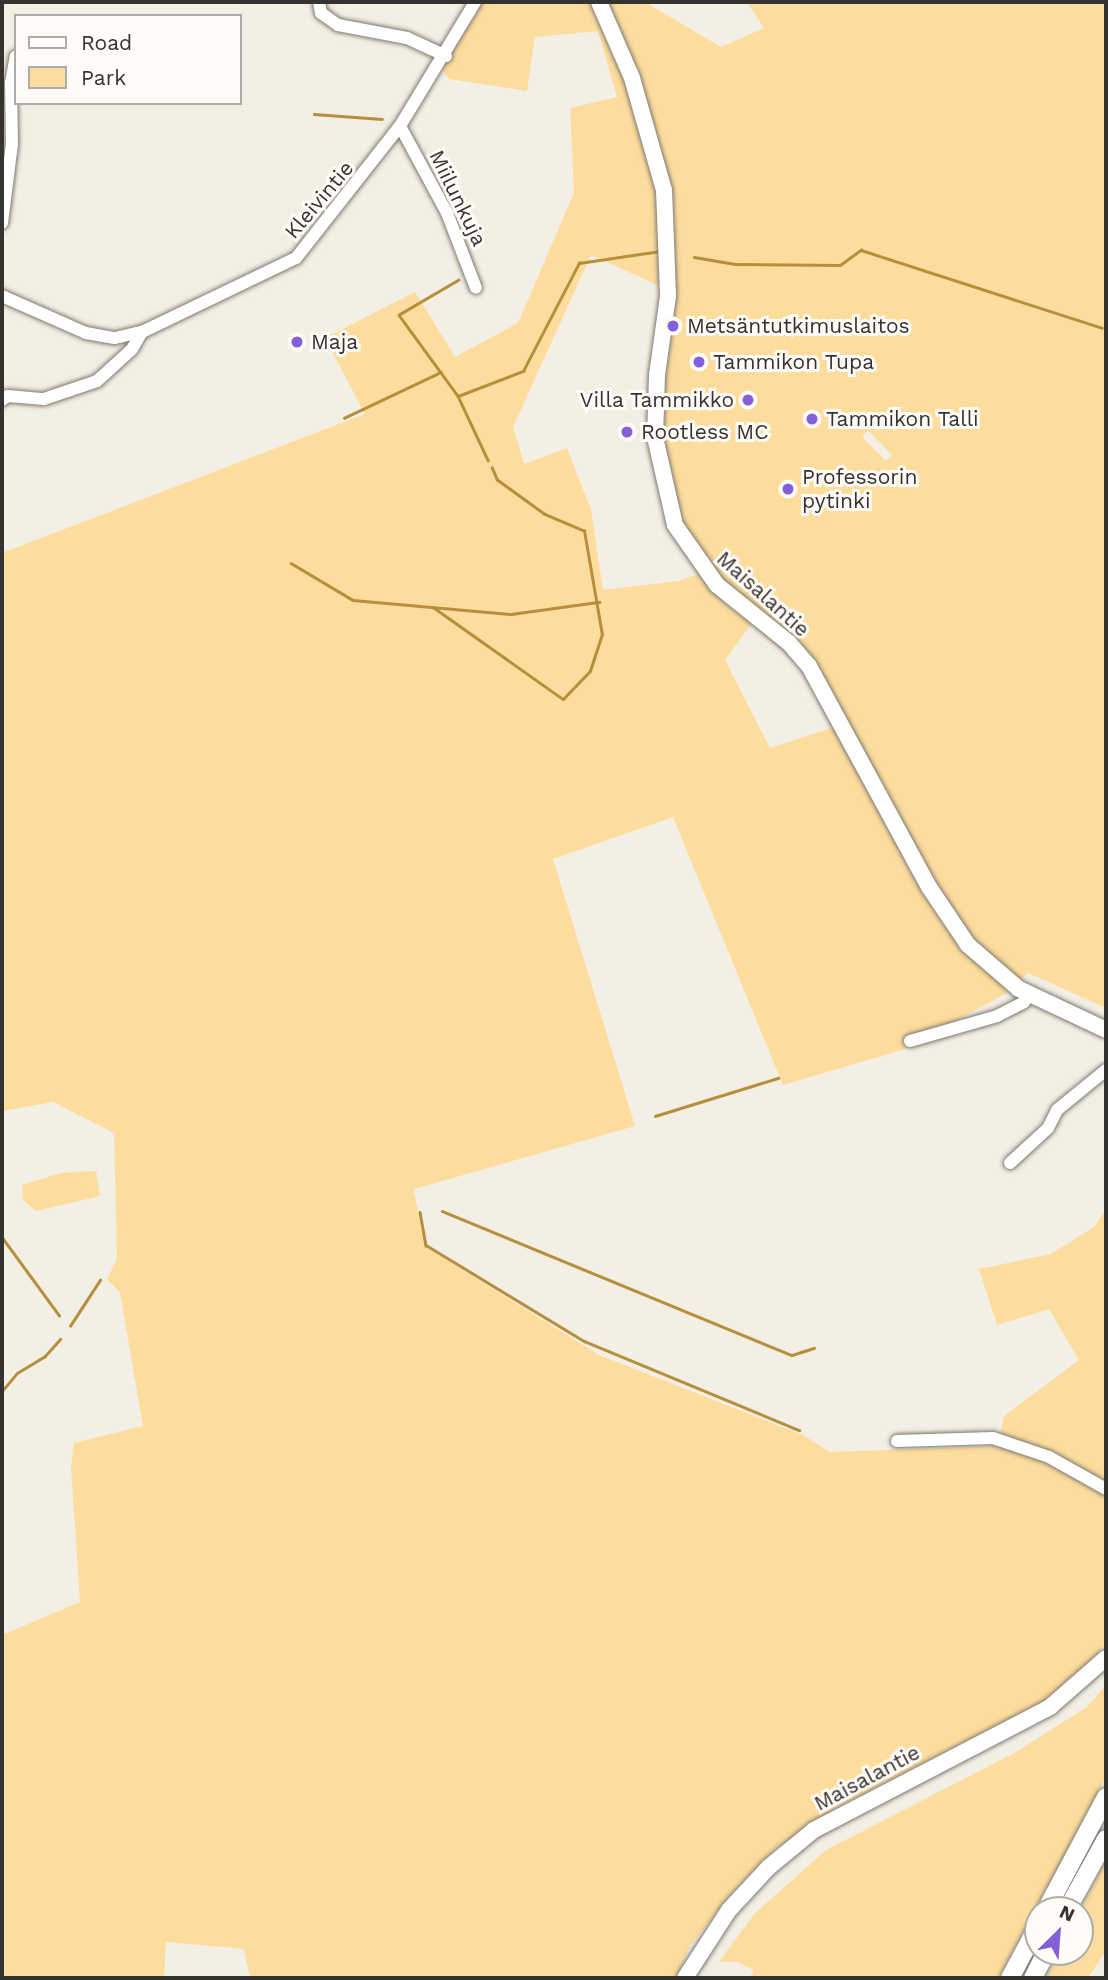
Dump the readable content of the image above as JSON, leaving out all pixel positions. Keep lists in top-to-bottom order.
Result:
{
  "streets": {
    "main road": ["Maisalantie"],
    "street": ["Miilunkuja", "Kleivintie"]
  },
  "crossings": [
    ["Miilunkuja", "Kleivintie"]
  ],
  "places": [
    "Metsäntutkimuslaitos",
    "Maja",
    "Tammikon Tupa",
    "Villa Tammikko",
    "Tammikon Talli",
    "Rootless MC",
    "Professorin pytinki"
  ],
  "legend": ["Road", "Park"],
  "north": "top right"
}
